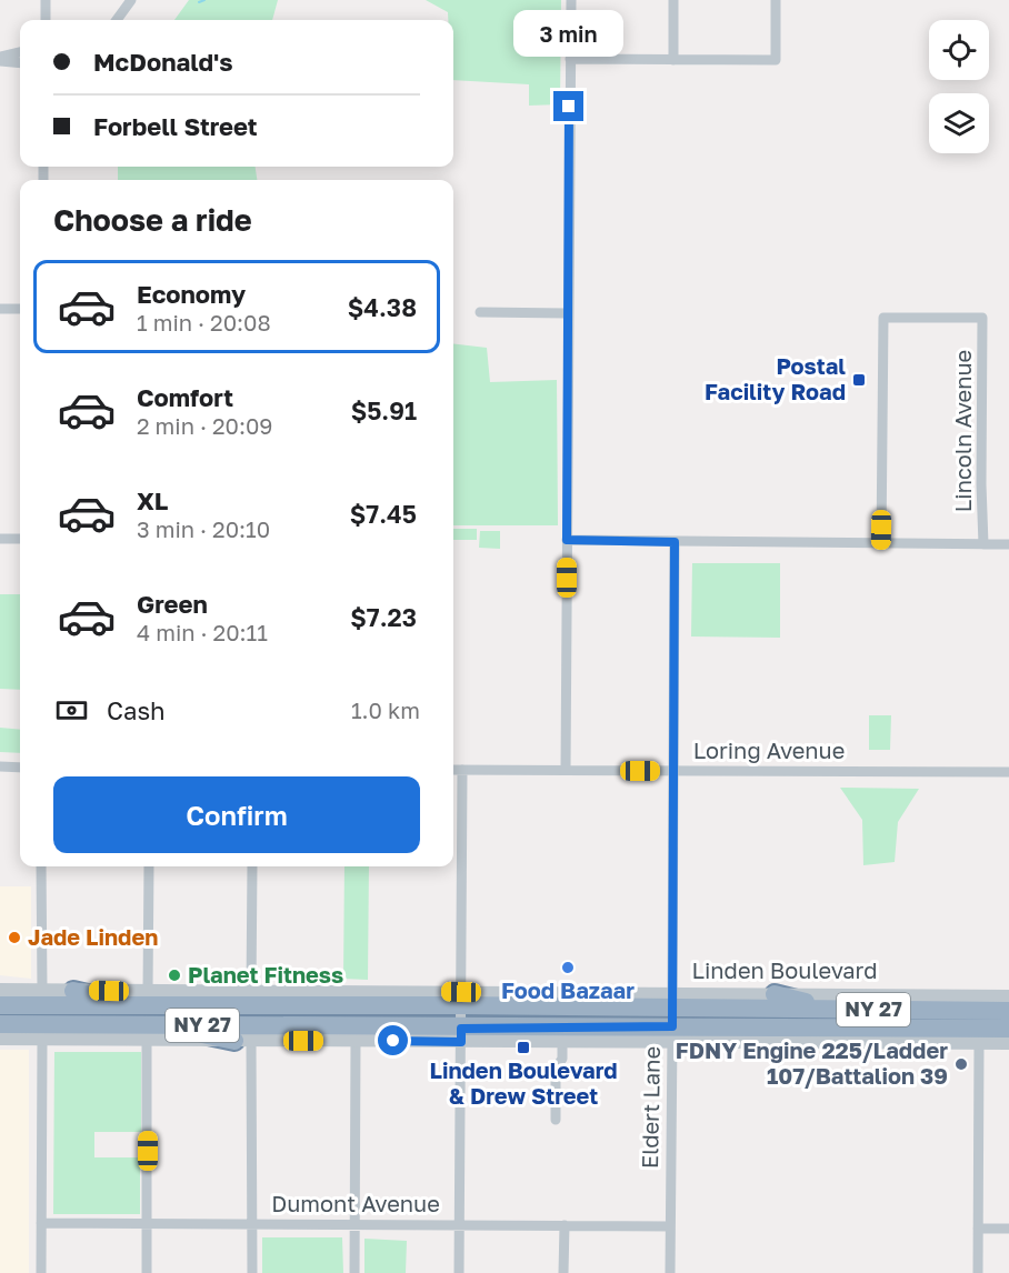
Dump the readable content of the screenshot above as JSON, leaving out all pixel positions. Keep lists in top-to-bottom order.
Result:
{
  "streets": {
    "highway": ["Linden Boulevard", "NY 27"],
    "street": [
      "Lincoln Avenue",
      "Loring Avenue",
      "Eldert Lane",
      "Dumont Avenue"
    ]
  },
  "crossings": [
    ["Loring Avenue", "Eldert Lane"],
    ["Linden Boulevard", "Eldert Lane"],
    ["Eldert Lane", "Dumont Avenue"]
  ],
  "places": {
    "transit": ["Postal Facility Road", "Linden Boulevard & Drew Street"],
    "other": [
      "Jade Linden",
      "Food Bazaar",
      "Planet Fitness",
      "FDNY Engine 225/Ladder 107/Battalion 39"
    ]
  },
  "page": {
    "bubble": "3 min",
    "banner": ["McDonald's", "Forbell Street"],
    "heading": "Choose a ride",
    "list": [
      {
        "name": "Economy",
        "note": "1 min · 20:08",
        "value": "$4.38"
      },
      {
        "name": "Comfort",
        "note": "2 min · 20:09",
        "value": "$5.91"
      },
      {
        "name": "XL",
        "note": "3 min · 20:10",
        "value": "$7.45"
      },
      {
        "name": "Green",
        "note": "4 min · 20:11",
        "value": "$7.23"
      }
    ],
    "pay": ["Cash", "1.0 km"],
    "buttons": "Confirm"
  }
}
